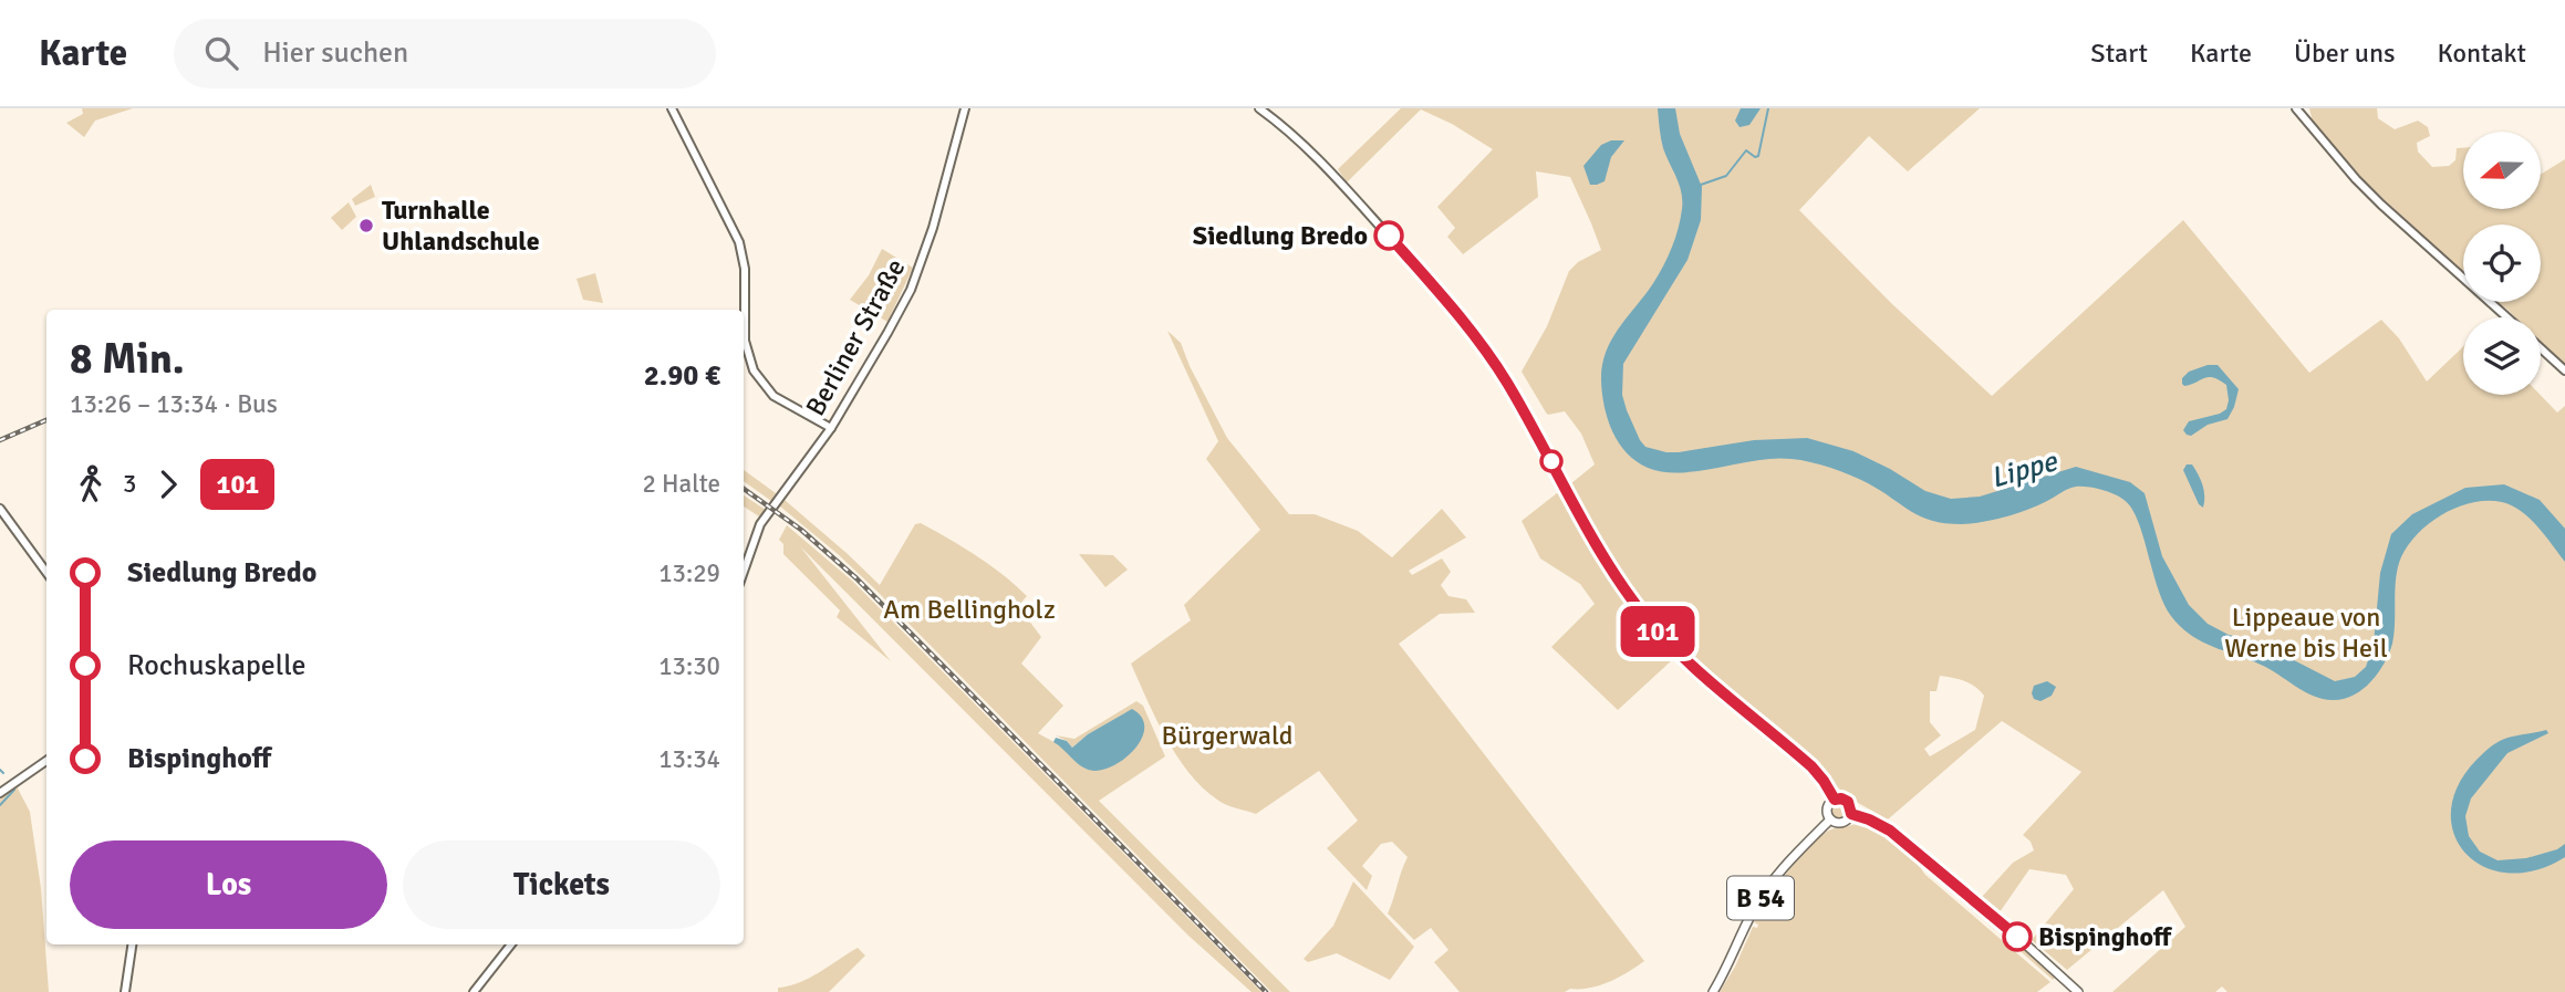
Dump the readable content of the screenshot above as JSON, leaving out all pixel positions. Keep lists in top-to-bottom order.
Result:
{
  "streets": {
    "main road": ["Berliner Straße", "B 54"]
  },
  "water": ["Lippe"],
  "parks": ["Am Bellingholz", "Lippeaue von Werne bis Heil", "Bürgerwald"],
  "places": ["Turnhalle Uhlandschule", "Siedlung Bredo", "Bispinghoff"],
  "lines": ["bus line 101"],
  "north": "left",
  "page": {
    "header": "Karte",
    "search": "Hier suchen",
    "nav": [
      "Start",
      "Karte",
      "Über uns",
      "Kontakt"
    ],
    "on_map": "101",
    "heading": ["8 Min.", "13:26 – 13:34 · Bus", "2.90 €"],
    "legs": ["3", "101", "2 Halte"],
    "list": [
      {
        "name": "Siedlung Bredo",
        "value": "13:29"
      },
      {
        "name": "Rochuskapelle",
        "value": "13:30"
      },
      {
        "name": "Bispinghoff",
        "value": "13:34"
      }
    ],
    "buttons": ["Los", "Tickets"]
  }
}
